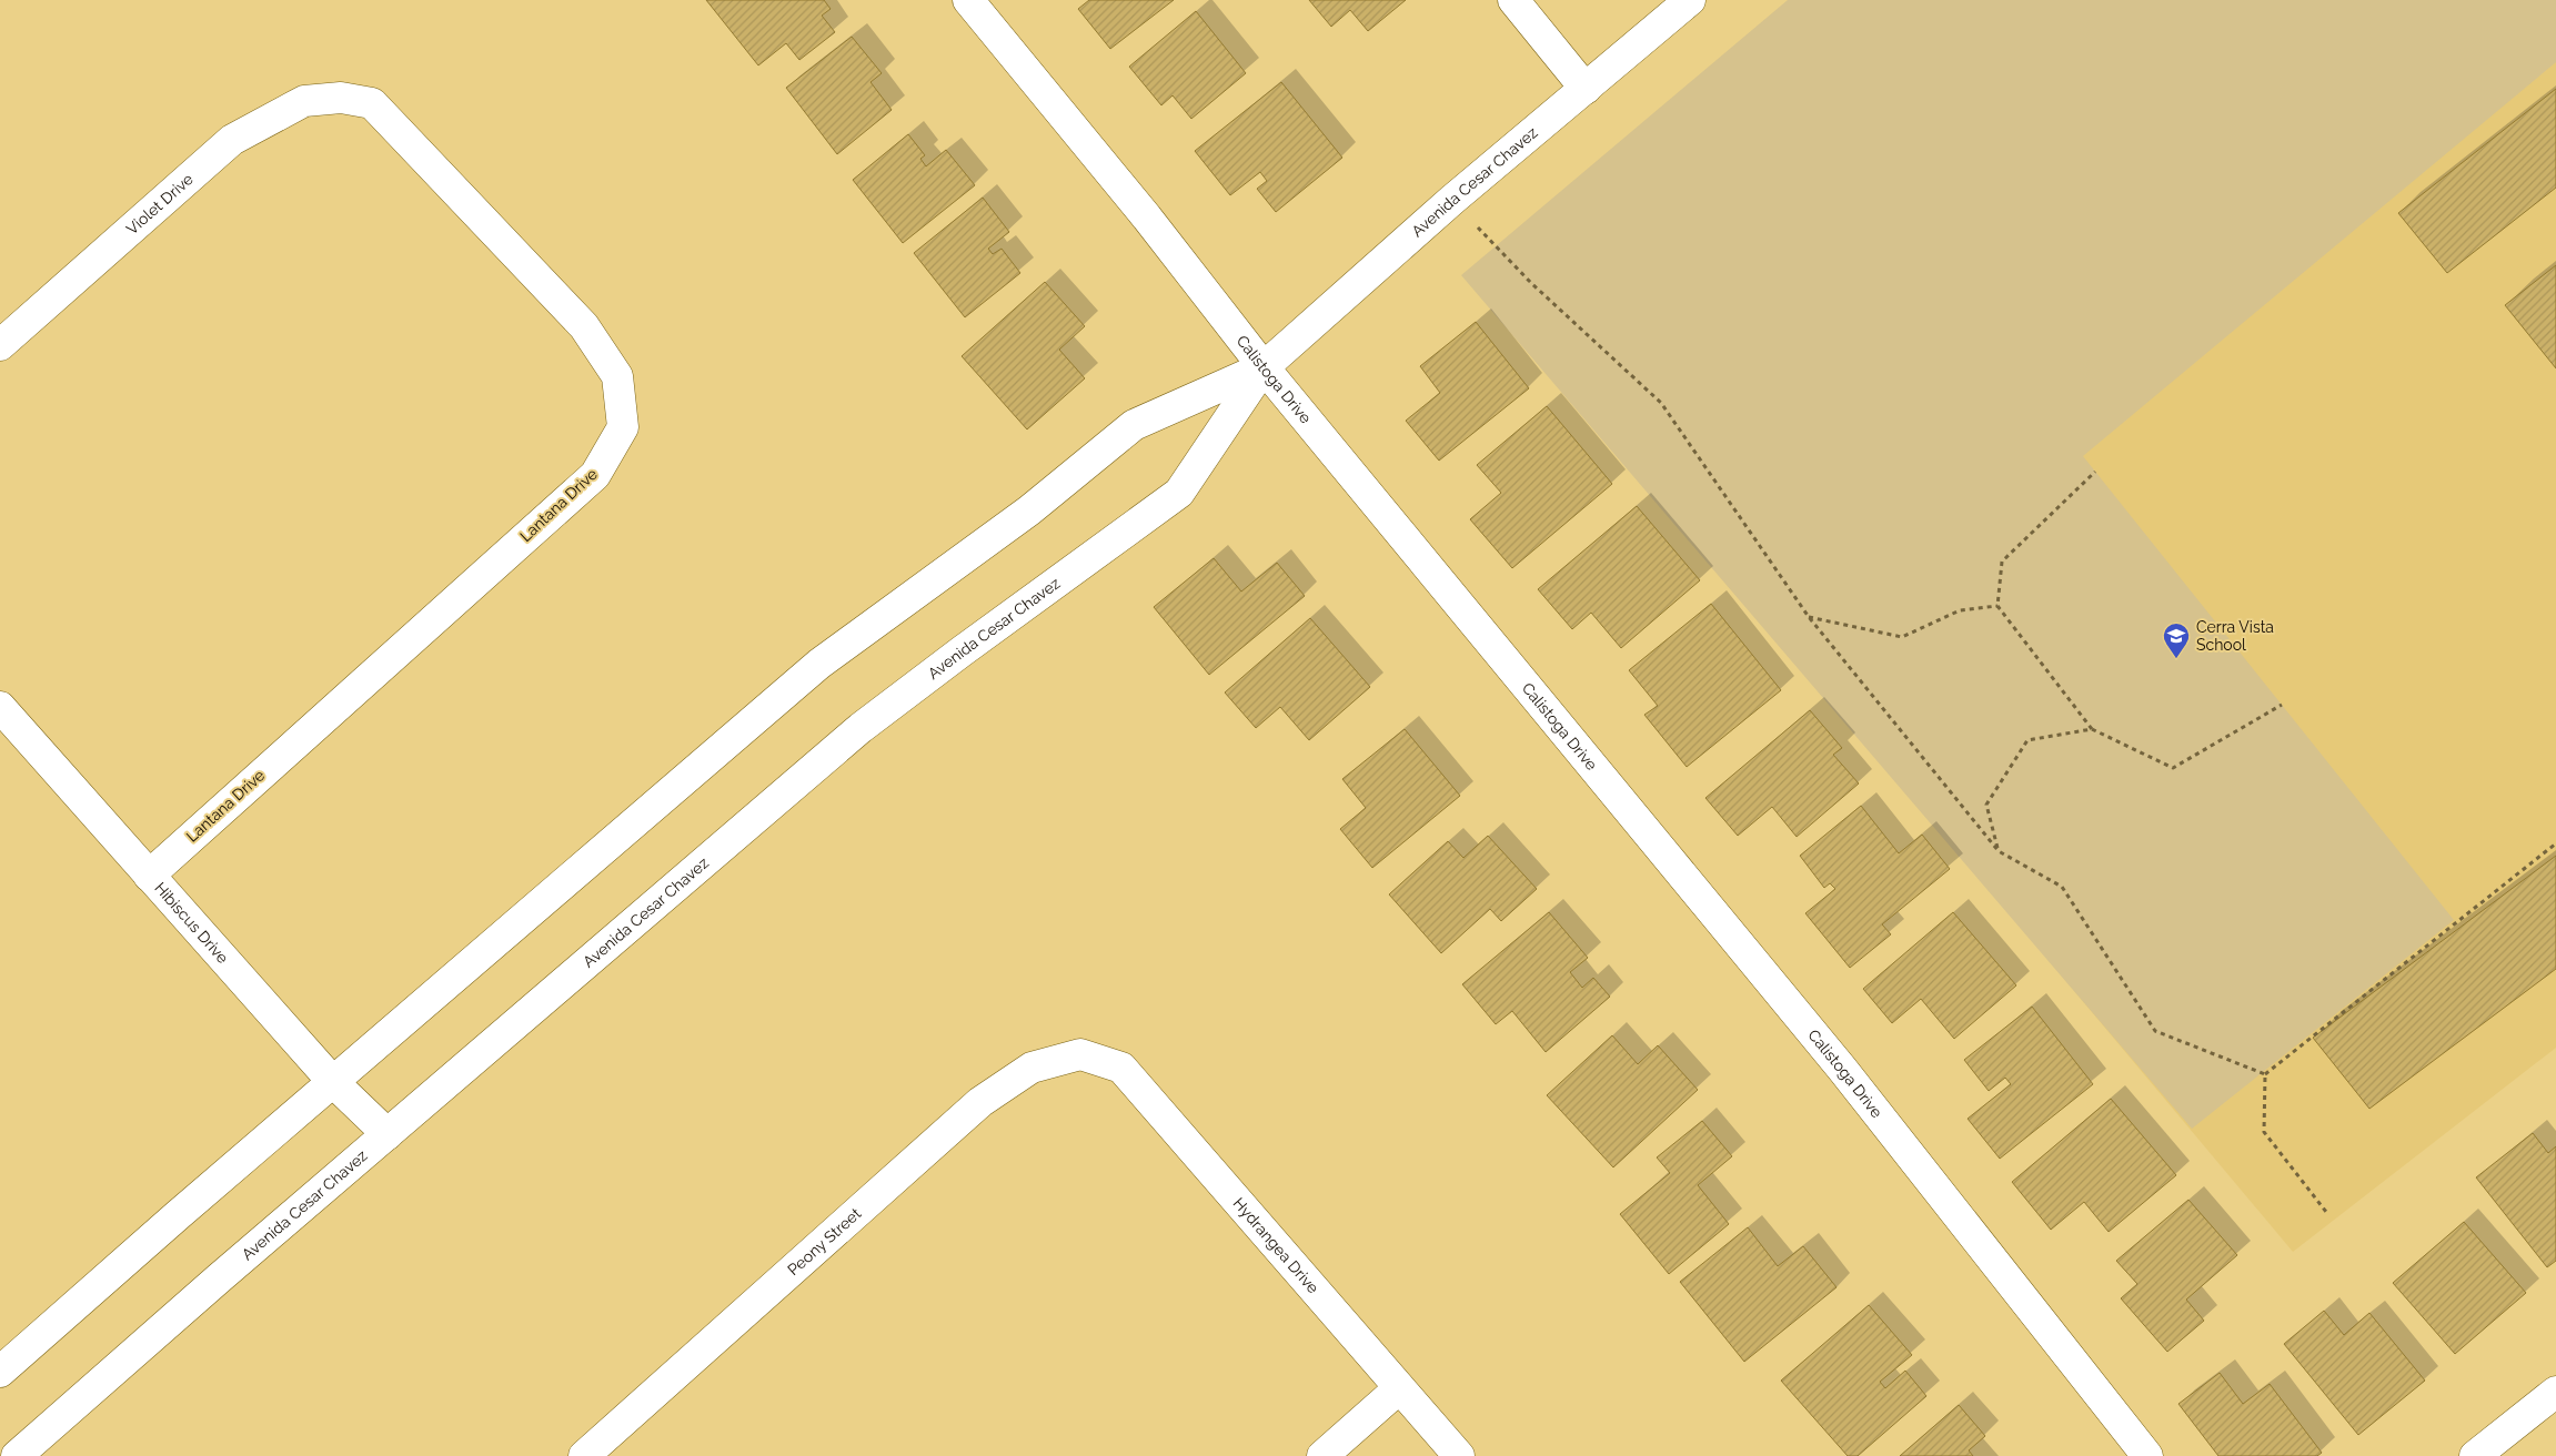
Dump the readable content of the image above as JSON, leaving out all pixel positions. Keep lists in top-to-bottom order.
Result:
{
  "streets": {
    "street": [
      "Avenida Cesar Chavez",
      "Violet Drive",
      "Calistoga Drive",
      "Lantana Drive",
      "Hibiscus Drive",
      "Peony Street",
      "Hydrangea Drive"
    ]
  },
  "crossings": [
    ["Avenida Cesar Chavez", "Calistoga Drive"],
    ["Avenida Cesar Chavez", "Hibiscus Drive"],
    ["Violet Drive", "Lantana Drive"],
    ["Lantana Drive", "Hibiscus Drive"],
    ["Peony Street", "Hydrangea Drive"]
  ],
  "places": {
    "school or university": ["Cerra Vista School"]
  }
}
